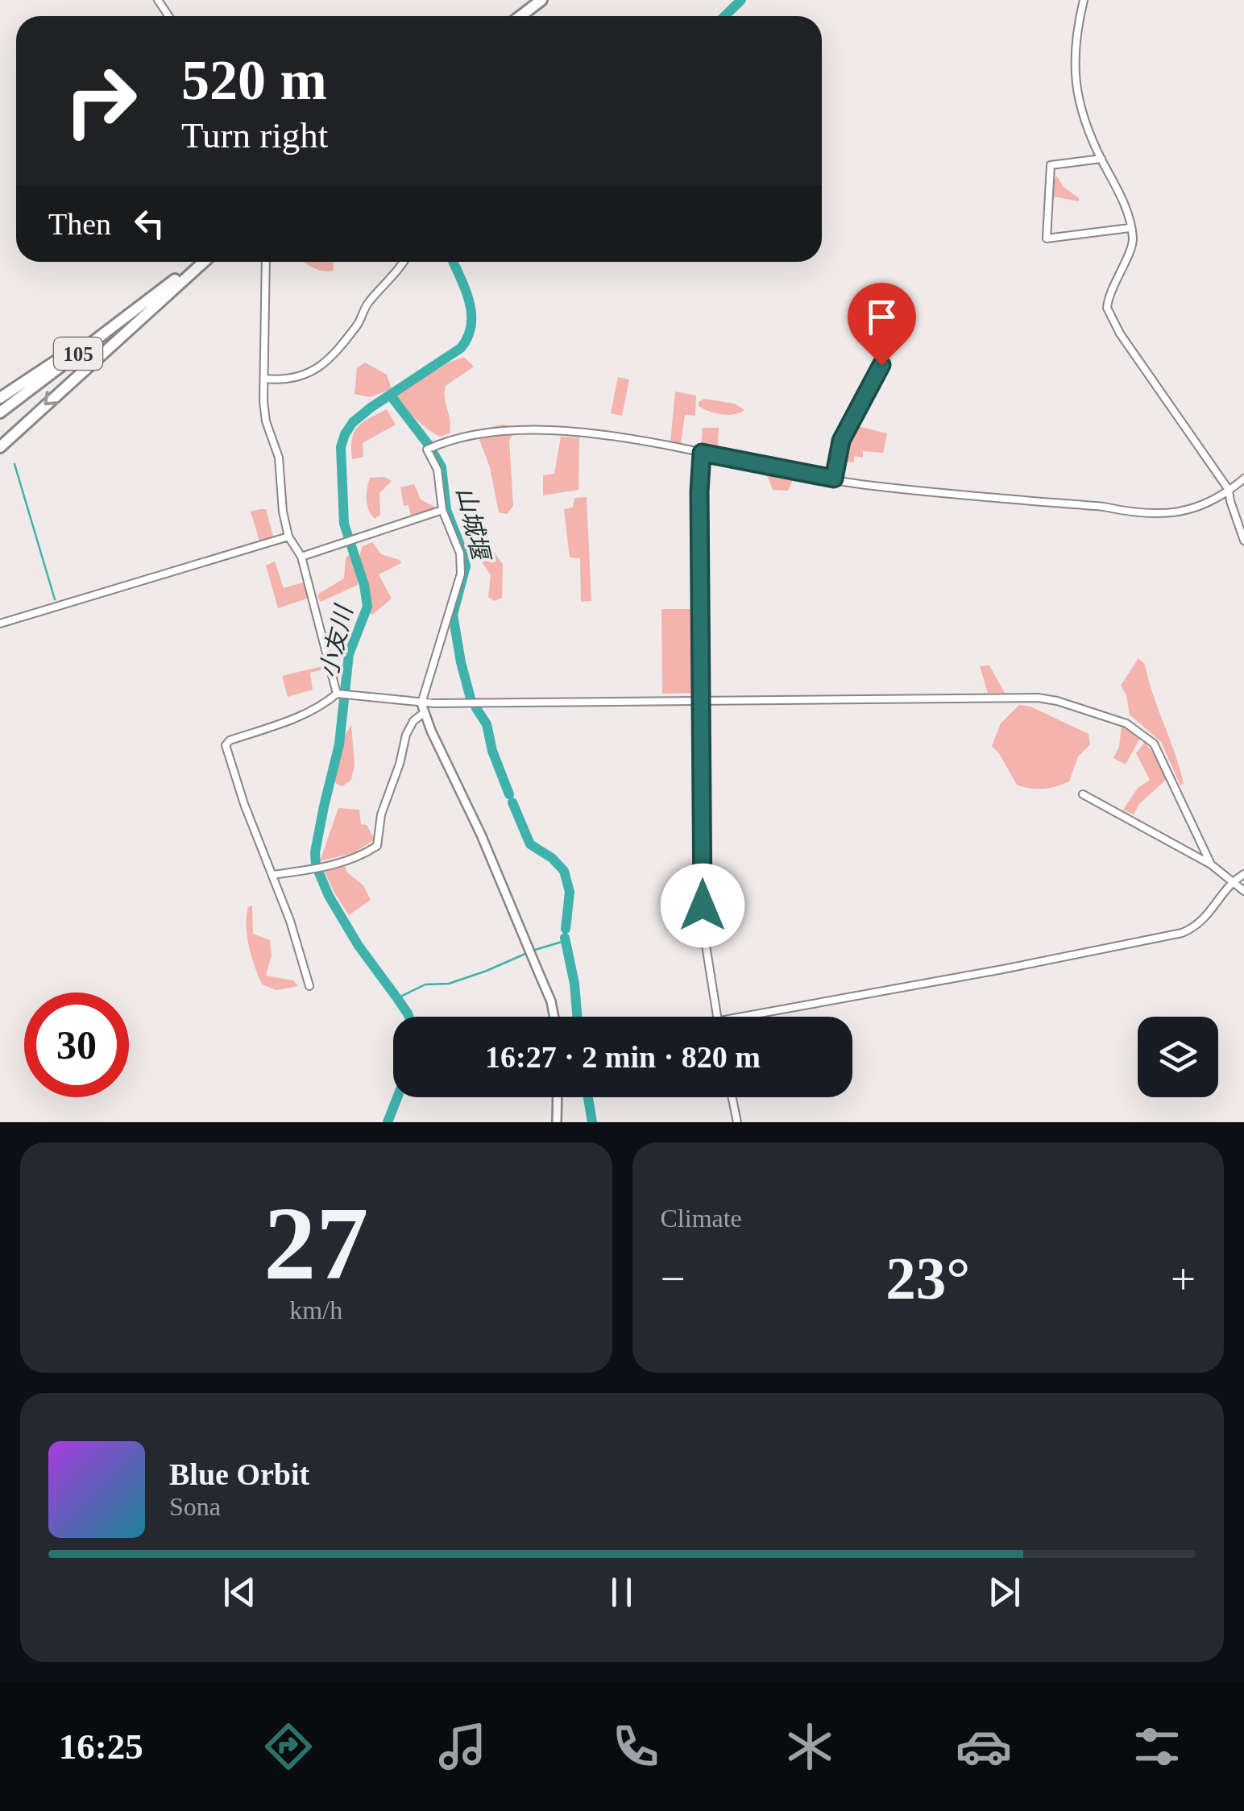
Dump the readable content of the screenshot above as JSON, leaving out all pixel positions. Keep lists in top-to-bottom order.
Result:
{
  "streets": {
    "highway": ["105"]
  },
  "water": ["山城堰", "小友川"],
  "page": {
    "turn": ["520 m", "Turn right"],
    "then": "Then",
    "limit": "30",
    "trip": "16:27 · 2 min · 820 m",
    "tile": [
      ["27", "km/h"],
      "Climate"
    ],
    "heat": ["−", "23°", "+"],
    "song": ["Blue Orbit", "Sona"],
    "tabs": "16:25"
  }
}
